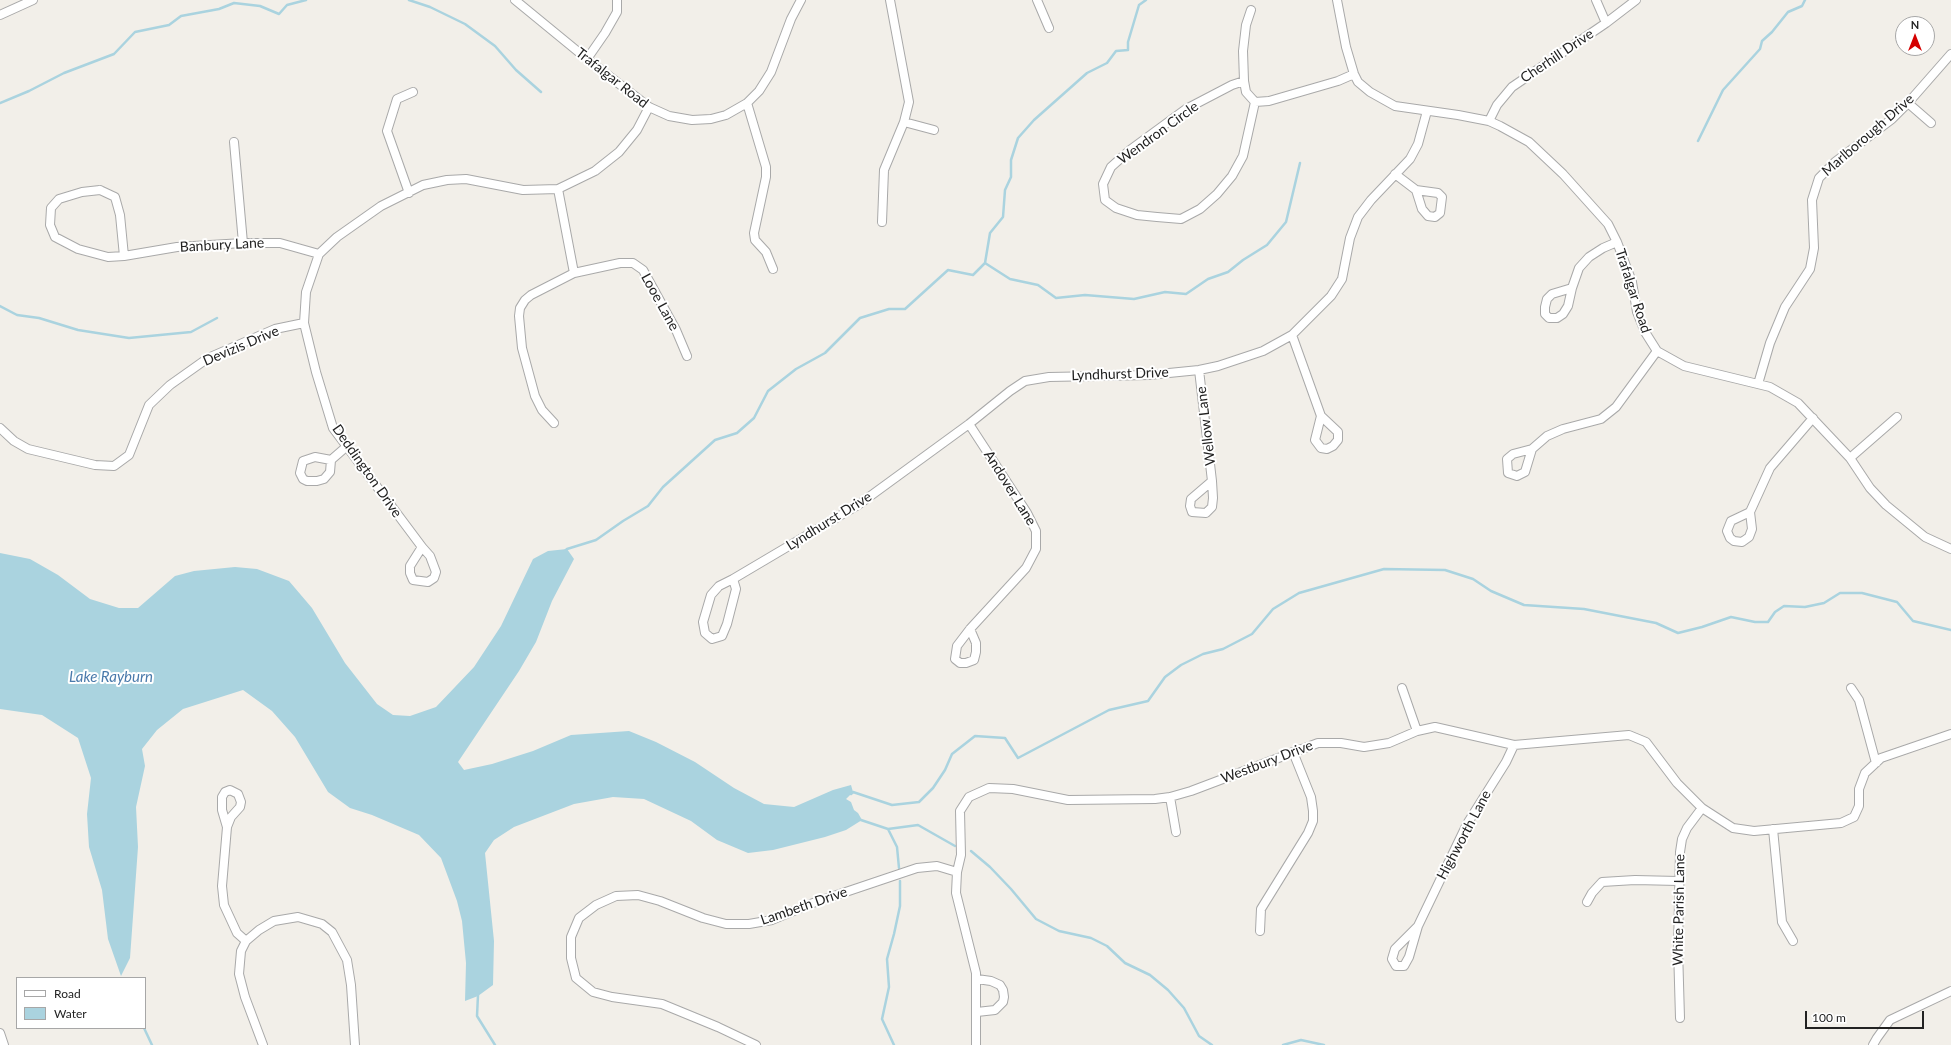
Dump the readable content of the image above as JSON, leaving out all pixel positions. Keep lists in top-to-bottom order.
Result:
{
  "streets": {
    "street": [
      "Cherhill Drive",
      "Trafalgar Road",
      "Wendron Circle",
      "Marlborough Drive",
      "Banbury Lane",
      "Looe Lane",
      "Devizis Drive",
      "Lyndhurst Drive",
      "Wellow Lane",
      "Deddington Drive",
      "Andover Lane",
      "Westbury Drive",
      "Highworth Lane",
      "Lambeth Drive",
      "White Parish Lane"
    ]
  },
  "crossings": [
    ["Cherhill Drive", "Trafalgar Road"],
    ["Trafalgar Road", "Marlborough Drive"],
    ["Trafalgar Road", "Lyndhurst Drive"],
    ["Trafalgar Road", "Deddington Drive"],
    ["Banbury Lane", "Deddington Drive"],
    ["Devizis Drive", "Deddington Drive"],
    ["Lyndhurst Drive", "Wellow Lane"],
    ["Lyndhurst Drive", "Andover Lane"],
    ["Westbury Drive", "Highworth Lane"],
    ["Westbury Drive", "Lambeth Drive"],
    ["Westbury Drive", "White Parish Lane"]
  ],
  "water": ["Lake Rayburn"],
  "legend": ["Road", "Water"],
  "scale_bar": "100 m",
  "north": "top"
}
